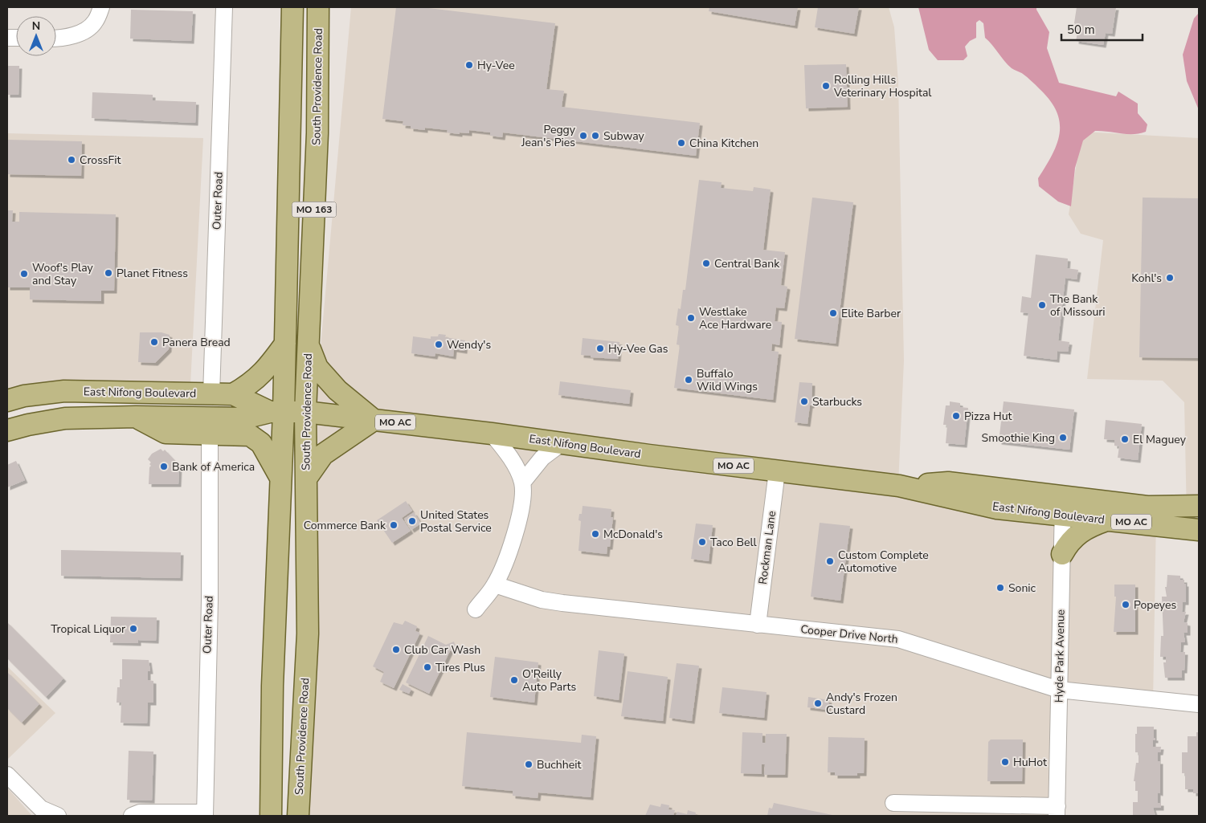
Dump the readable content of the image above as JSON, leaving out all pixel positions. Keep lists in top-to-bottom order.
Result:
{
  "streets": {
    "main road": [
      "South Providence Road",
      "MO 163",
      "East Nifong Boulevard",
      "MO AC"
    ],
    "street": [
      "Outer Road",
      "Rockman Lane",
      "Cooper Drive North",
      "Hyde Park Avenue"
    ]
  },
  "crossings": [
    ["South Providence Road", "East Nifong Boulevard"],
    ["Outer Road", "East Nifong Boulevard"],
    ["East Nifong Boulevard", "Rockman Lane"],
    ["East Nifong Boulevard", "Hyde Park Avenue"],
    ["Rockman Lane", "Cooper Drive North"],
    ["Cooper Drive North", "Hyde Park Avenue"]
  ],
  "places": [
    "Hy-Vee",
    "Rolling Hills Veterinary Hospital",
    "Peggy Jean's Pies",
    "Subway",
    "China Kitchen",
    "CrossFit",
    "Central Bank",
    "Planet Fitness",
    "Woof's Play and Stay",
    "Kohl's",
    "The Bank of Missouri",
    "Elite Barber",
    "Westlake Ace Hardware",
    "Panera Bread",
    "Wendy's",
    "Hy-Vee Gas",
    "Buffalo Wild Wings",
    "Starbucks",
    "Pizza Hut",
    "Smoothie King",
    "El Maguey",
    "Bank of America",
    "United States Postal Service",
    "Commerce Bank",
    "McDonald's",
    "Taco Bell",
    "Custom Complete Automotive",
    "Sonic",
    "Popeyes",
    "Tropical Liquor",
    "Club Car Wash",
    "Tires Plus",
    "O'Reilly Auto Parts",
    "Andy's Frozen Custard",
    "HuHot",
    "Buchheit"
  ],
  "scale_bar": "50 m",
  "north": "top"
}
